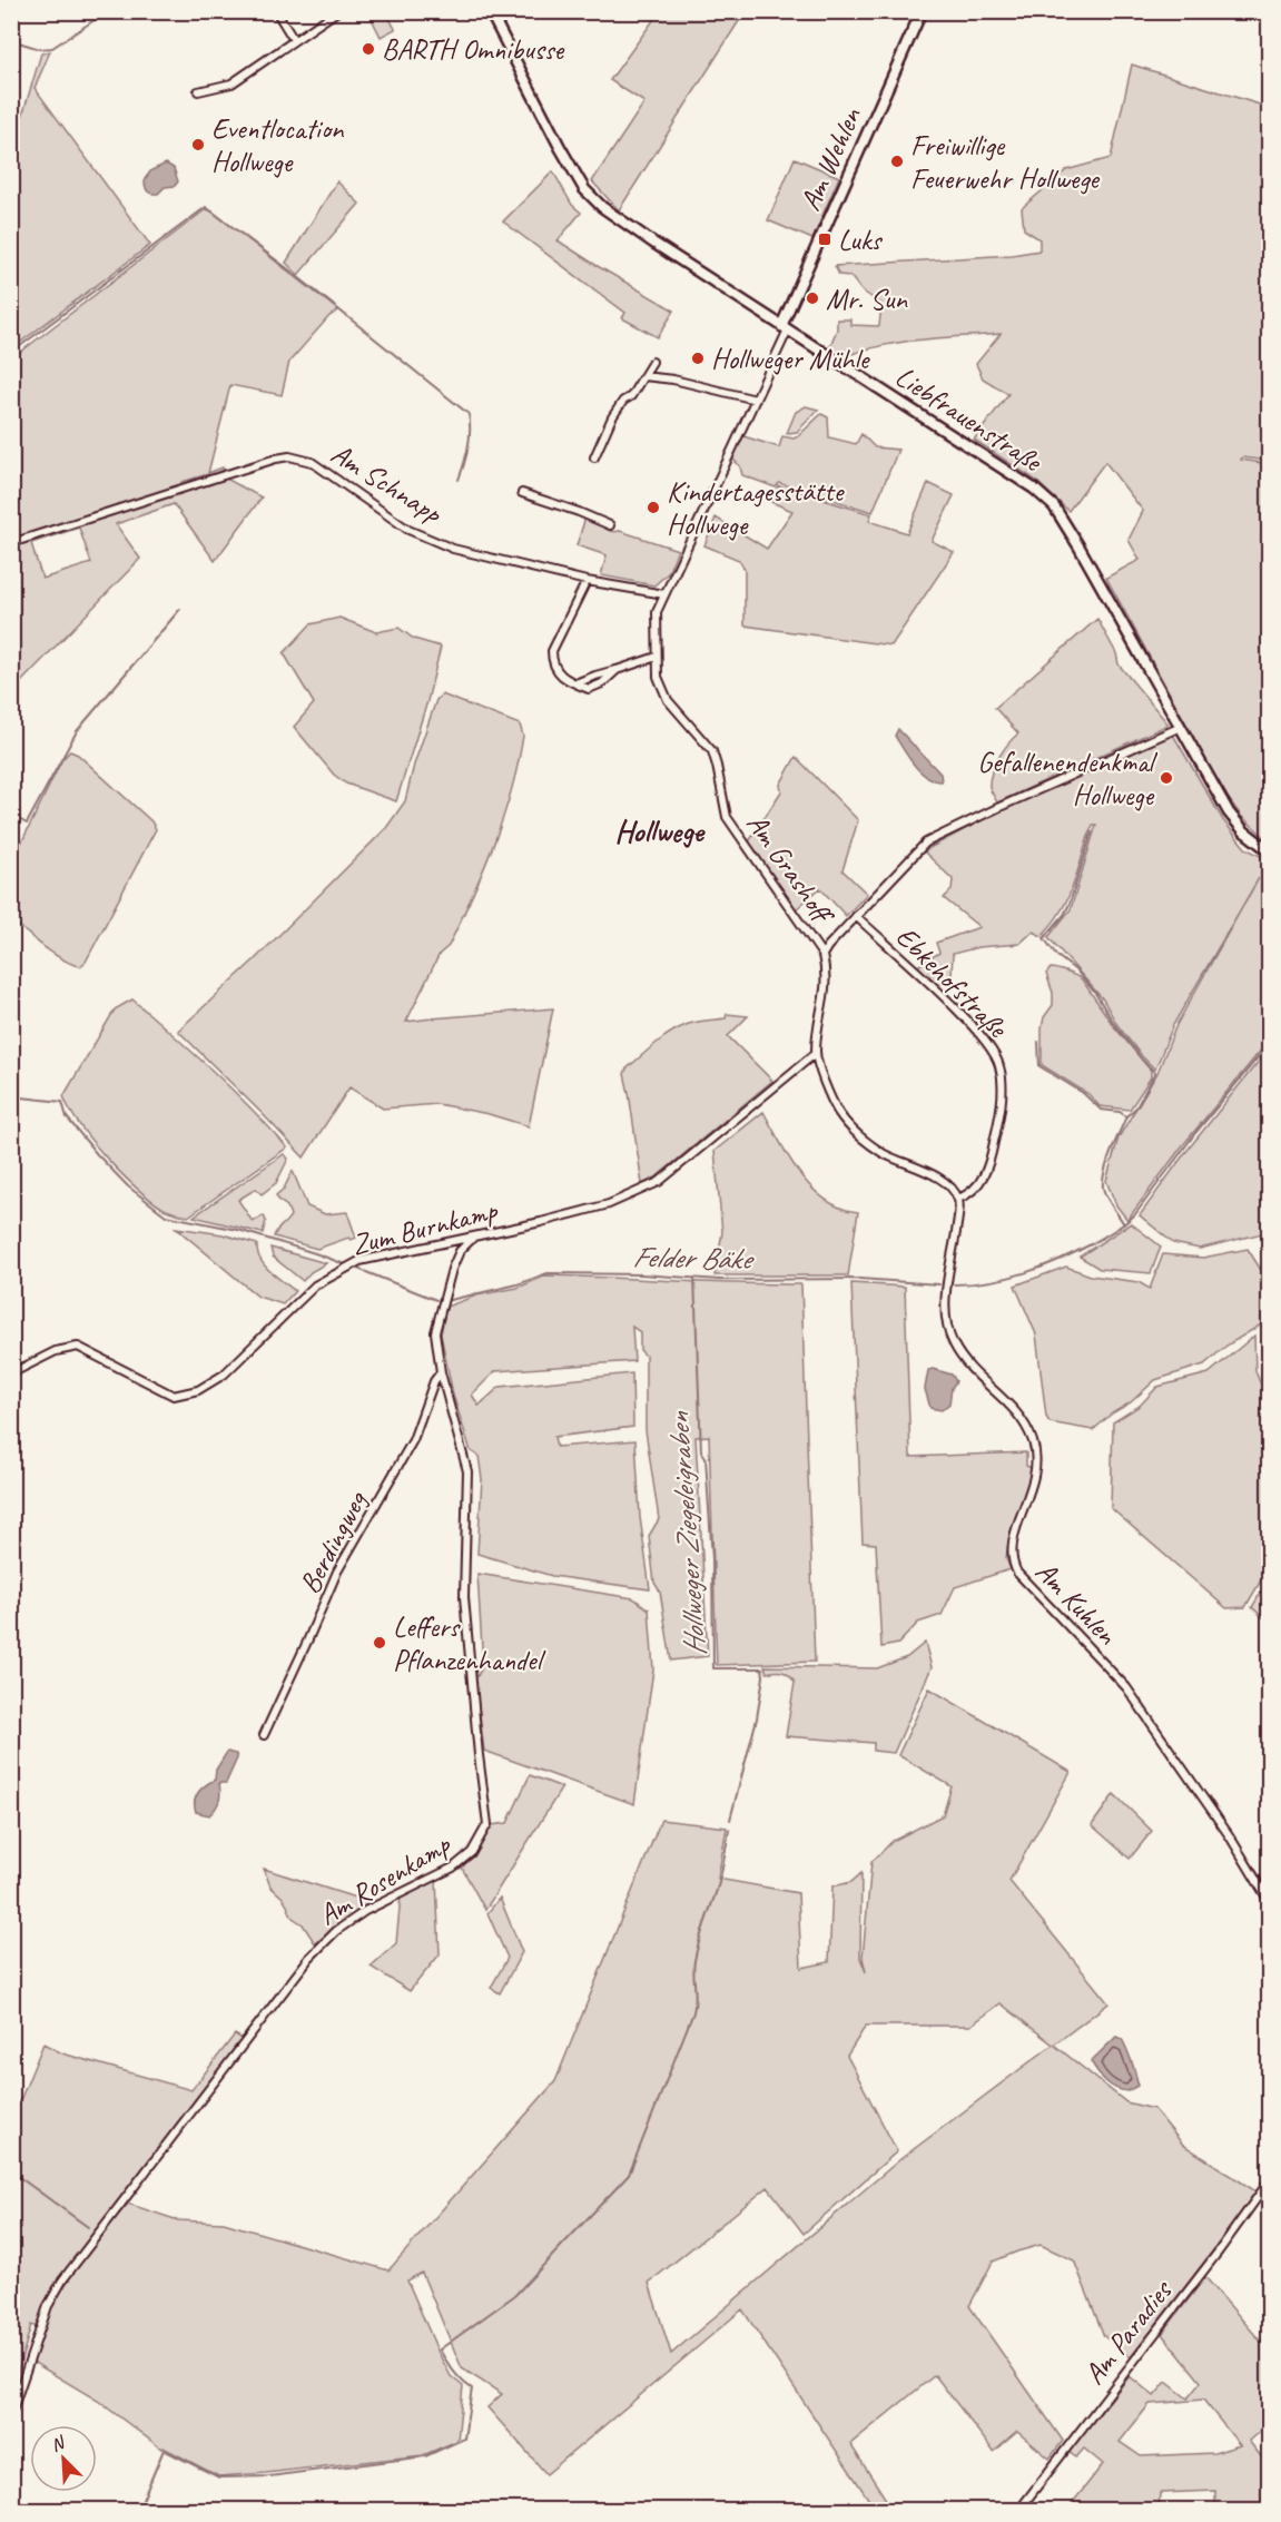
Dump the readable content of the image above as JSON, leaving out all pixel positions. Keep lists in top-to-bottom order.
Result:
{
  "streets": {
    "street": [
      "Am Wehlen",
      "Liebfrauenstraße",
      "Am Schnapp",
      "Am Grashoff",
      "Ebkehofstraße",
      "Zum Burnkamp",
      "Berdingweg",
      "Am Kuhlen",
      "Am Rosenkamp",
      "Am Paradies"
    ]
  },
  "crossings": [
    ["Am Wehlen", "Liebfrauenstraße"],
    ["Am Wehlen", "Am Grashoff"],
    ["Liebfrauenstraße", "Am Grashoff"],
    ["Am Schnapp", "Am Grashoff"],
    ["Ebkehofstraße", "Am Kuhlen"],
    ["Zum Burnkamp", "Am Rosenkamp"],
    ["Berdingweg", "Am Rosenkamp"]
  ],
  "districts": ["Hollwege"],
  "water": ["Felder Bäke", "Hollweger Ziegeleigraben"],
  "places": {
    "other": [
      "BARTH Omnibusse",
      "Eventlocation Hollwege",
      "Freiwillige Feuerwehr Hollwege",
      "Mr. Sun",
      "Hollweger Mühle",
      "Kindertagesstätte Hollwege",
      "Gefallenendenkmal Hollwege",
      "Leffers Pflanzenhandel"
    ],
    "transit": ["Luks"]
  },
  "north": "top left"
}
